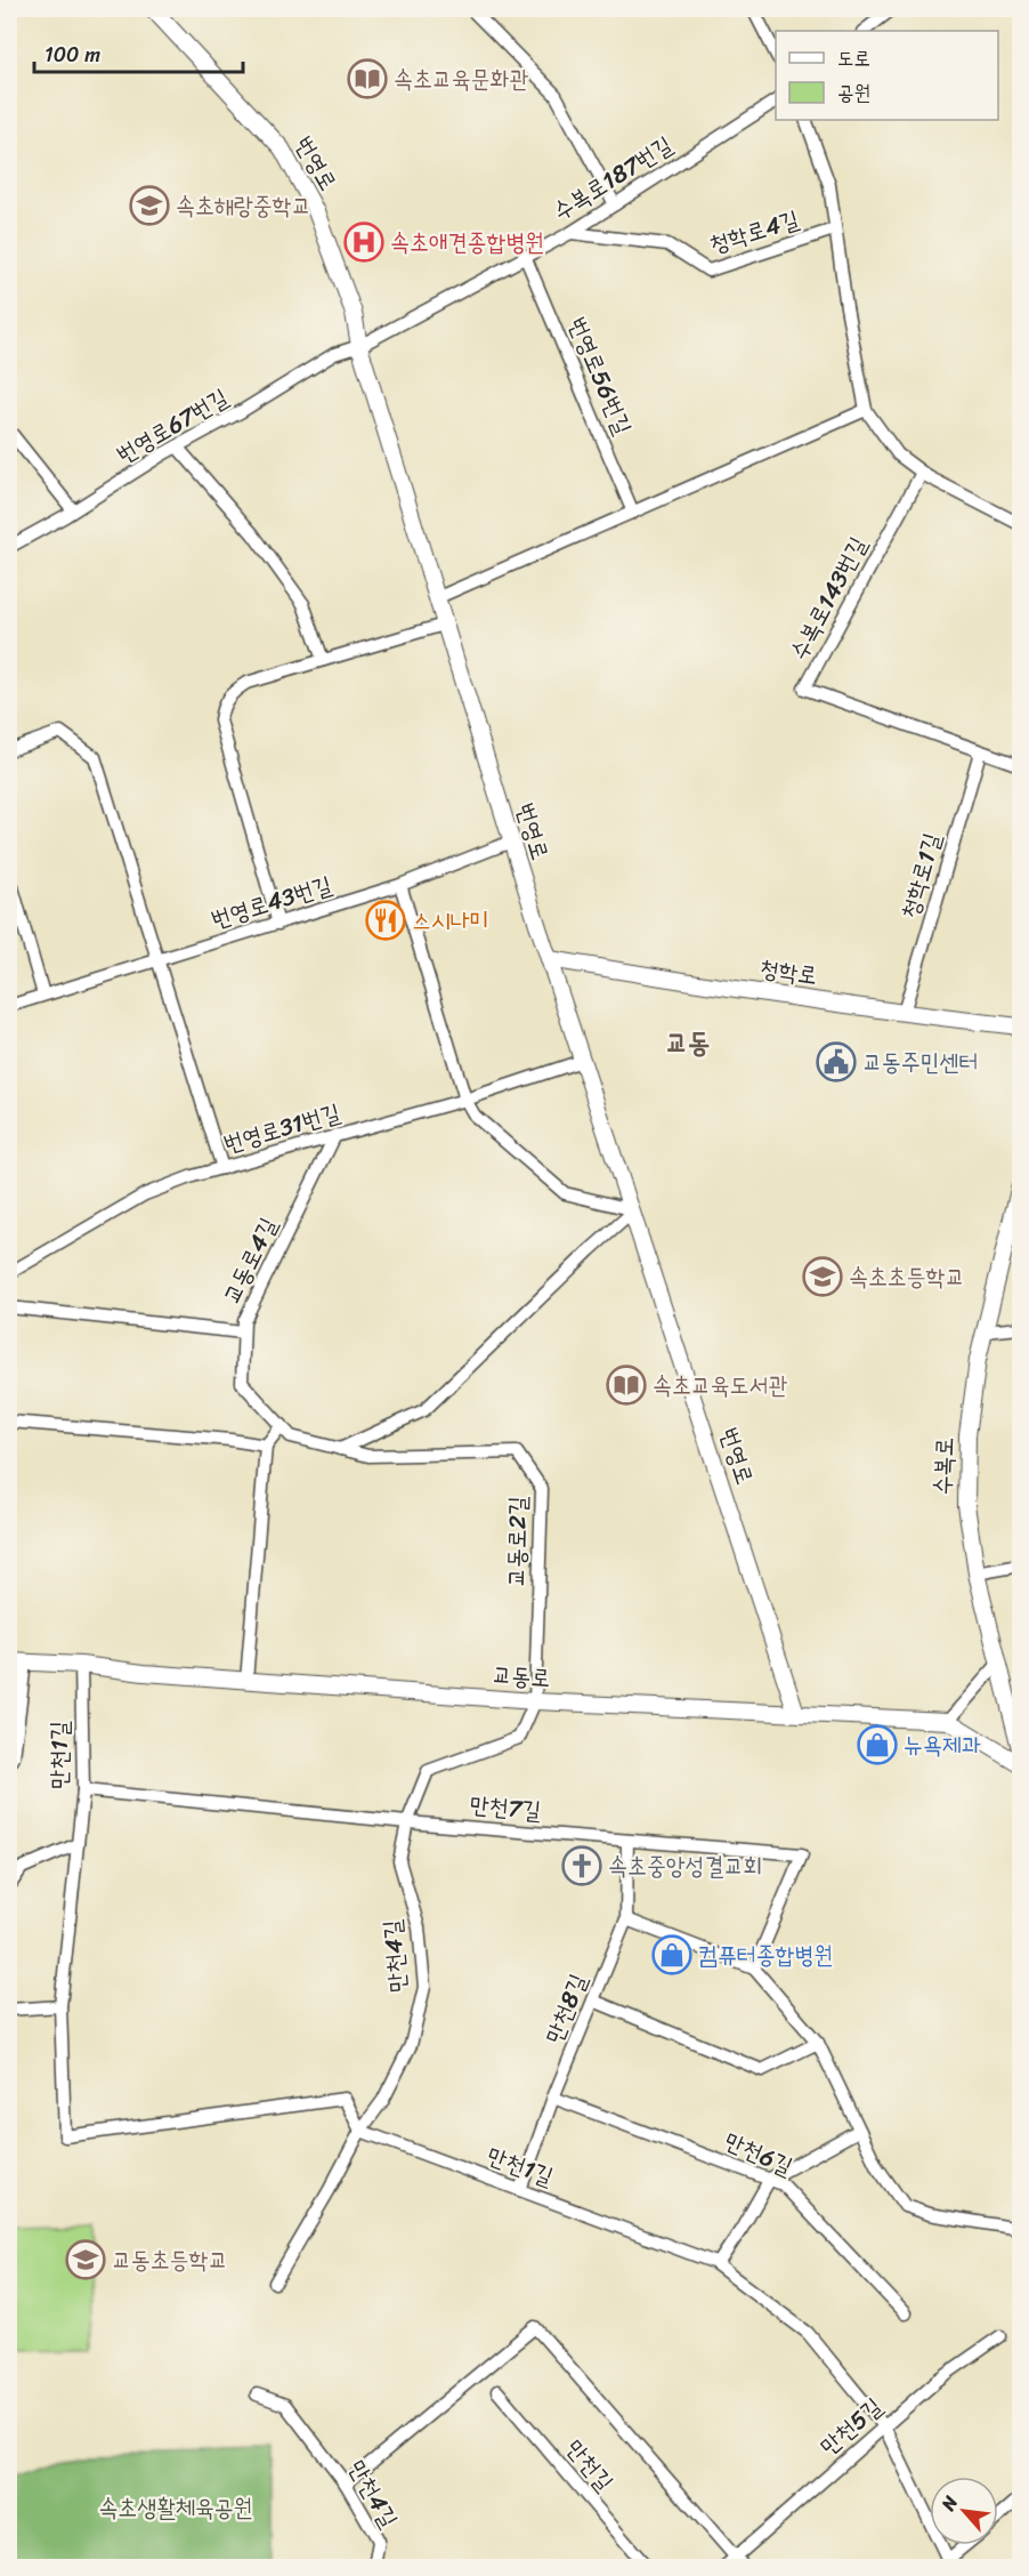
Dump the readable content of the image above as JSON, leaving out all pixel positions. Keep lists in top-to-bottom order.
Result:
{
  "streets": {
    "street": [
      "번영로",
      "수복로187번길",
      "청학로4길",
      "번영로56번길",
      "번영로67번길",
      "수복로143번길",
      "청학로1길",
      "번영로43번길",
      "청학로",
      "번영로31번길",
      "교동로4길",
      "수복로",
      "교동로2길",
      "교동로",
      "만천1길",
      "만천7길",
      "만천4길",
      "만천8길",
      "만천6길",
      "만천5길",
      "만천길"
    ]
  },
  "crossings": [
    ["번영로", "수복로187번길"],
    ["번영로", "번영로67번길"],
    ["번영로", "번영로43번길"],
    ["번영로", "청학로"],
    ["번영로", "번영로31번길"],
    ["번영로", "교동로"],
    ["수복로187번길", "청학로4길"],
    ["수복로187번길", "번영로56번길"],
    ["수복로187번길", "번영로67번길"],
    ["수복로143번길", "청학로1길"],
    ["청학로1길", "청학로"],
    ["번영로31번길", "교동로4길"],
    ["교동로4길", "교동로2길"],
    ["교동로2길", "교동로"],
    ["교동로2길", "만천4길"],
    ["교동로", "만천1길"],
    ["교동로", "만천4길"],
    ["만천1길", "만천7길"],
    ["만천1길", "만천4길"],
    ["만천1길", "만천8길"],
    ["만천1길", "만천5길"],
    ["만천7길", "만천4길"],
    ["만천7길", "만천8길"],
    ["만천8길", "만천6길"]
  ],
  "districts": ["교동"],
  "parks": ["속초생활체육공원"],
  "places": {
    "library": ["속초교육문화관", "속초교육도서관"],
    "school or university": ["속초해랑중학교", "속초초등학교", "교동초등학교"],
    "hospital": ["속초애견종합병원"],
    "restaurant": ["스시나미"],
    "public building": ["교동주민센터"],
    "shop": ["뉴욕제과", "컴퓨터종합병원"],
    "church": ["속초중앙성결교회"]
  },
  "legend": ["도로", "공원"],
  "scale_bar": "100 m",
  "north": "top left"
}
